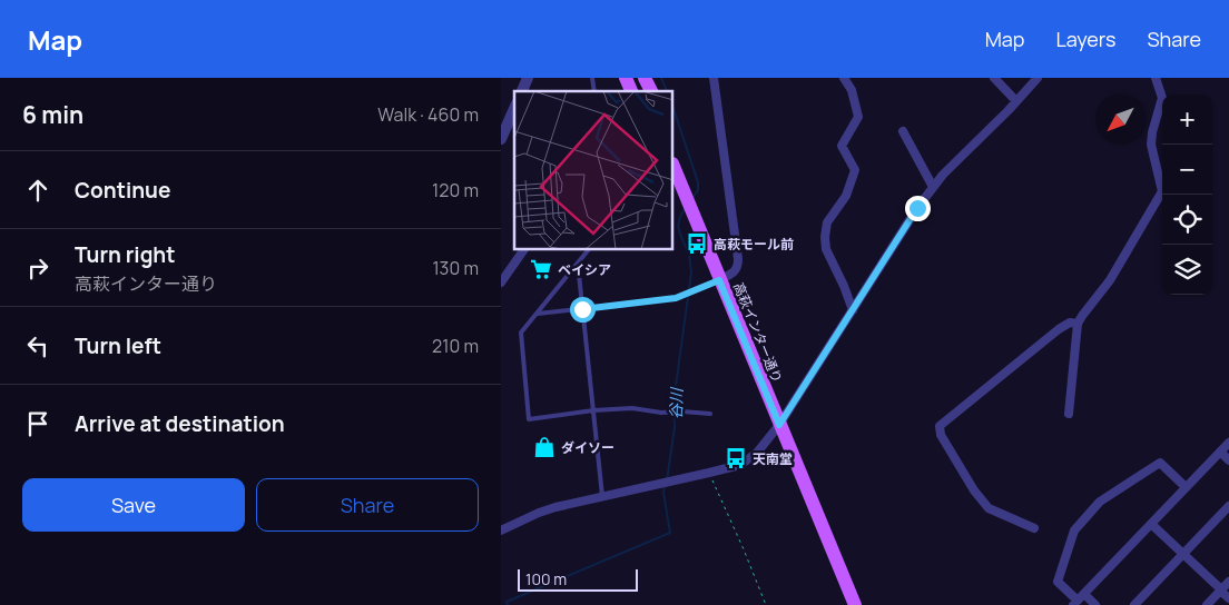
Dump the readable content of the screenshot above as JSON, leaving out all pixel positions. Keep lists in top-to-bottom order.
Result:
{
  "streets": {
    "main road": ["高萩インター通り"]
  },
  "water": ["谷川"],
  "places": {
    "bus stop": ["高萩モール前", "天南堂"],
    "supermarket": ["ベイシア"],
    "shop": ["ダイソー"]
  },
  "scale_bar": "100 m",
  "north": "bottom left",
  "page": {
    "header": "Map",
    "nav": ["Map", "Layers", "Share"],
    "heading": ["6 min", "Walk · 460 m"],
    "map_buttons": ["+", "−"],
    "list": [
      ["Continue", "120 m"],
      ["Turn right", "高萩インター通り", "130 m"],
      ["Turn left", "210 m"],
      "Arrive at destination"
    ],
    "buttons": ["Save", "Share"],
    "scale": "100 m"
  }
}
